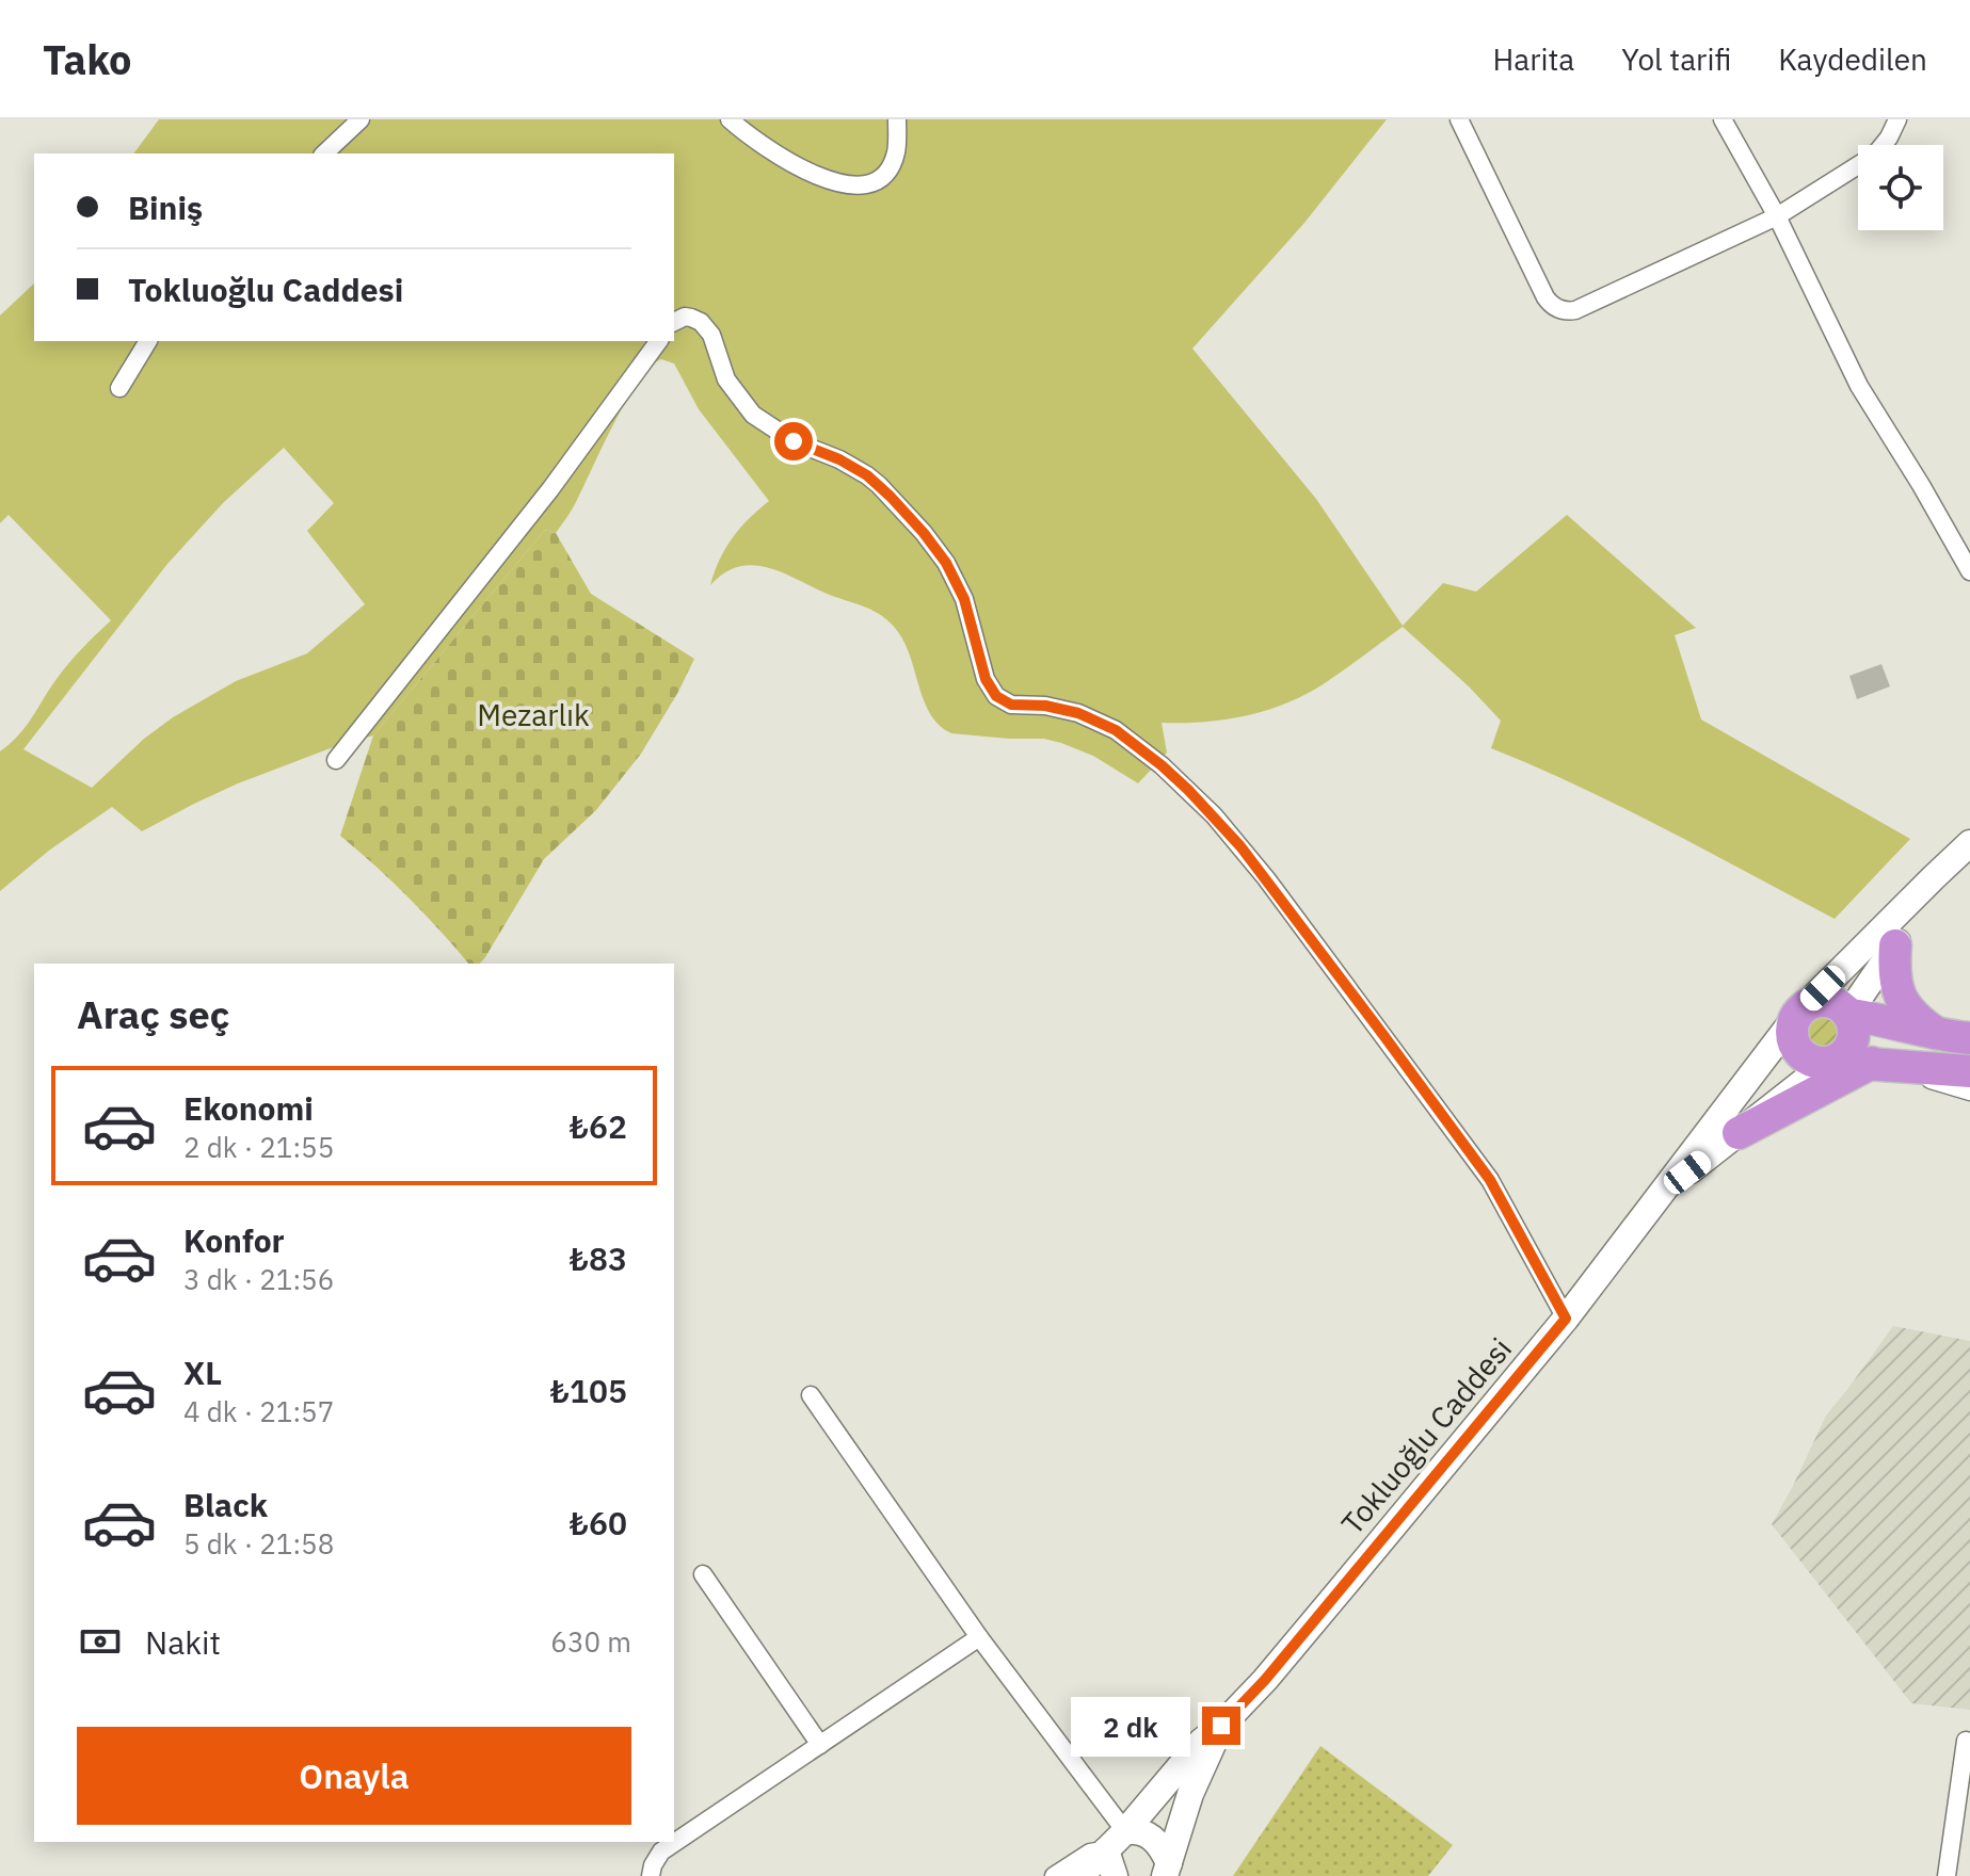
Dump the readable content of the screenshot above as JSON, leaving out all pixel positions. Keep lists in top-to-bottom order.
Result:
{
  "streets": {
    "street": ["Tokluoğlu Caddesi"]
  },
  "parks": ["Mezarlık"],
  "page": {
    "header": "Tako",
    "nav": ["Harita", "Yol tarifi", "Kaydedilen"],
    "banner": ["Biniş", "Tokluoğlu Caddesi"],
    "heading": "Araç seç",
    "list": [
      {
        "name": "Ekonomi",
        "note": "2 dk · 21:55",
        "value": "₺62"
      },
      {
        "name": "Konfor",
        "note": "3 dk · 21:56",
        "value": "₺83"
      },
      {
        "name": "XL",
        "note": "4 dk · 21:57",
        "value": "₺105"
      },
      {
        "name": "Black",
        "note": "5 dk · 21:58",
        "value": "₺60"
      }
    ],
    "pay": ["Nakit", "630 m"],
    "bubble": "2 dk",
    "buttons": "Onayla"
  }
}
